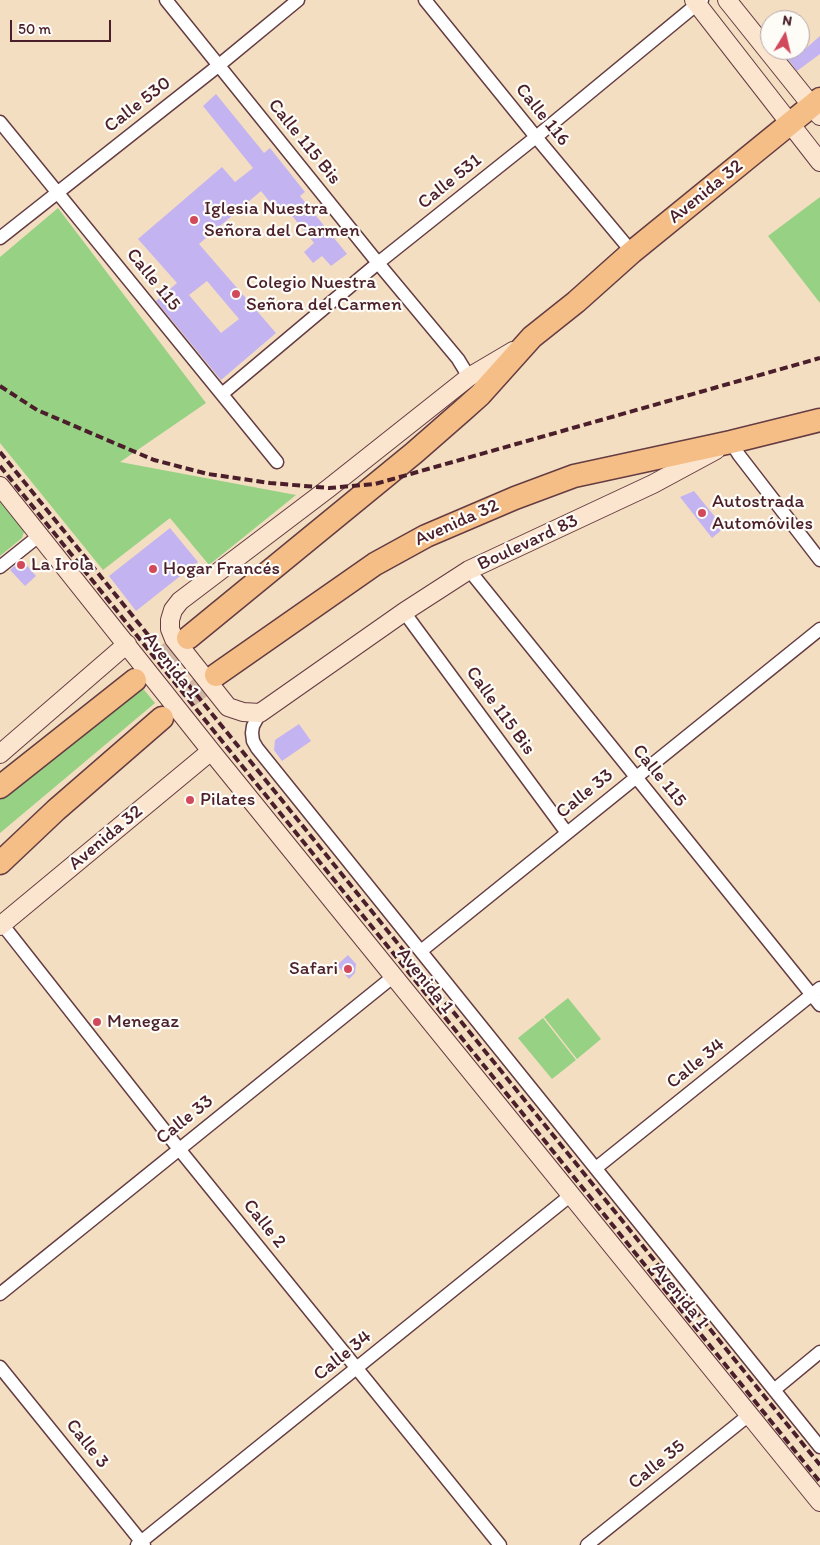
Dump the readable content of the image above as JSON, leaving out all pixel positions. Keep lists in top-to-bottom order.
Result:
{
  "streets": {
    "highway": ["Avenida 32", "Boulevard 83"],
    "street": [
      "Calle 530",
      "Calle 116",
      "Calle 115 Bis",
      "Calle 531",
      "Calle 115",
      "Avenida 1",
      "Calle 33",
      "Calle 34",
      "Calle 2",
      "Calle 3",
      "Calle 35"
    ]
  },
  "crossings": [
    ["Calle 530", "Calle 115 Bis"],
    ["Calle 530", "Calle 115"],
    ["Calle 116", "Calle 531"],
    ["Calle 116", "Avenida 32"],
    ["Calle 115 Bis", "Calle 531"],
    ["Calle 115 Bis", "Avenida 32"],
    ["Calle 115 Bis", "Boulevard 83"],
    ["Calle 115 Bis", "Calle 33"],
    ["Calle 531", "Calle 115"],
    ["Avenida 32", "Boulevard 83"],
    ["Avenida 32", "Avenida 1"],
    ["Avenida 32", "Calle 2"],
    ["Calle 115", "Boulevard 83"],
    ["Calle 115", "Calle 33"],
    ["Calle 115", "Calle 34"],
    ["Boulevard 83", "Avenida 1"],
    ["Avenida 1", "Calle 33"],
    ["Avenida 1", "Calle 34"],
    ["Avenida 1", "Calle 35"],
    ["Calle 33", "Calle 2"],
    ["Calle 34", "Calle 2"],
    ["Calle 34", "Calle 3"]
  ],
  "places": [
    "Iglesia Nuestra Señora del Carmen",
    "Colegio Nuestra Señora del Carmen",
    "Autostrada Automóviles",
    "La Irola",
    "Hogar Francés",
    "Pilates",
    "Safari",
    "Menegaz"
  ],
  "scale_bar": "50 m",
  "north": "top"
}
